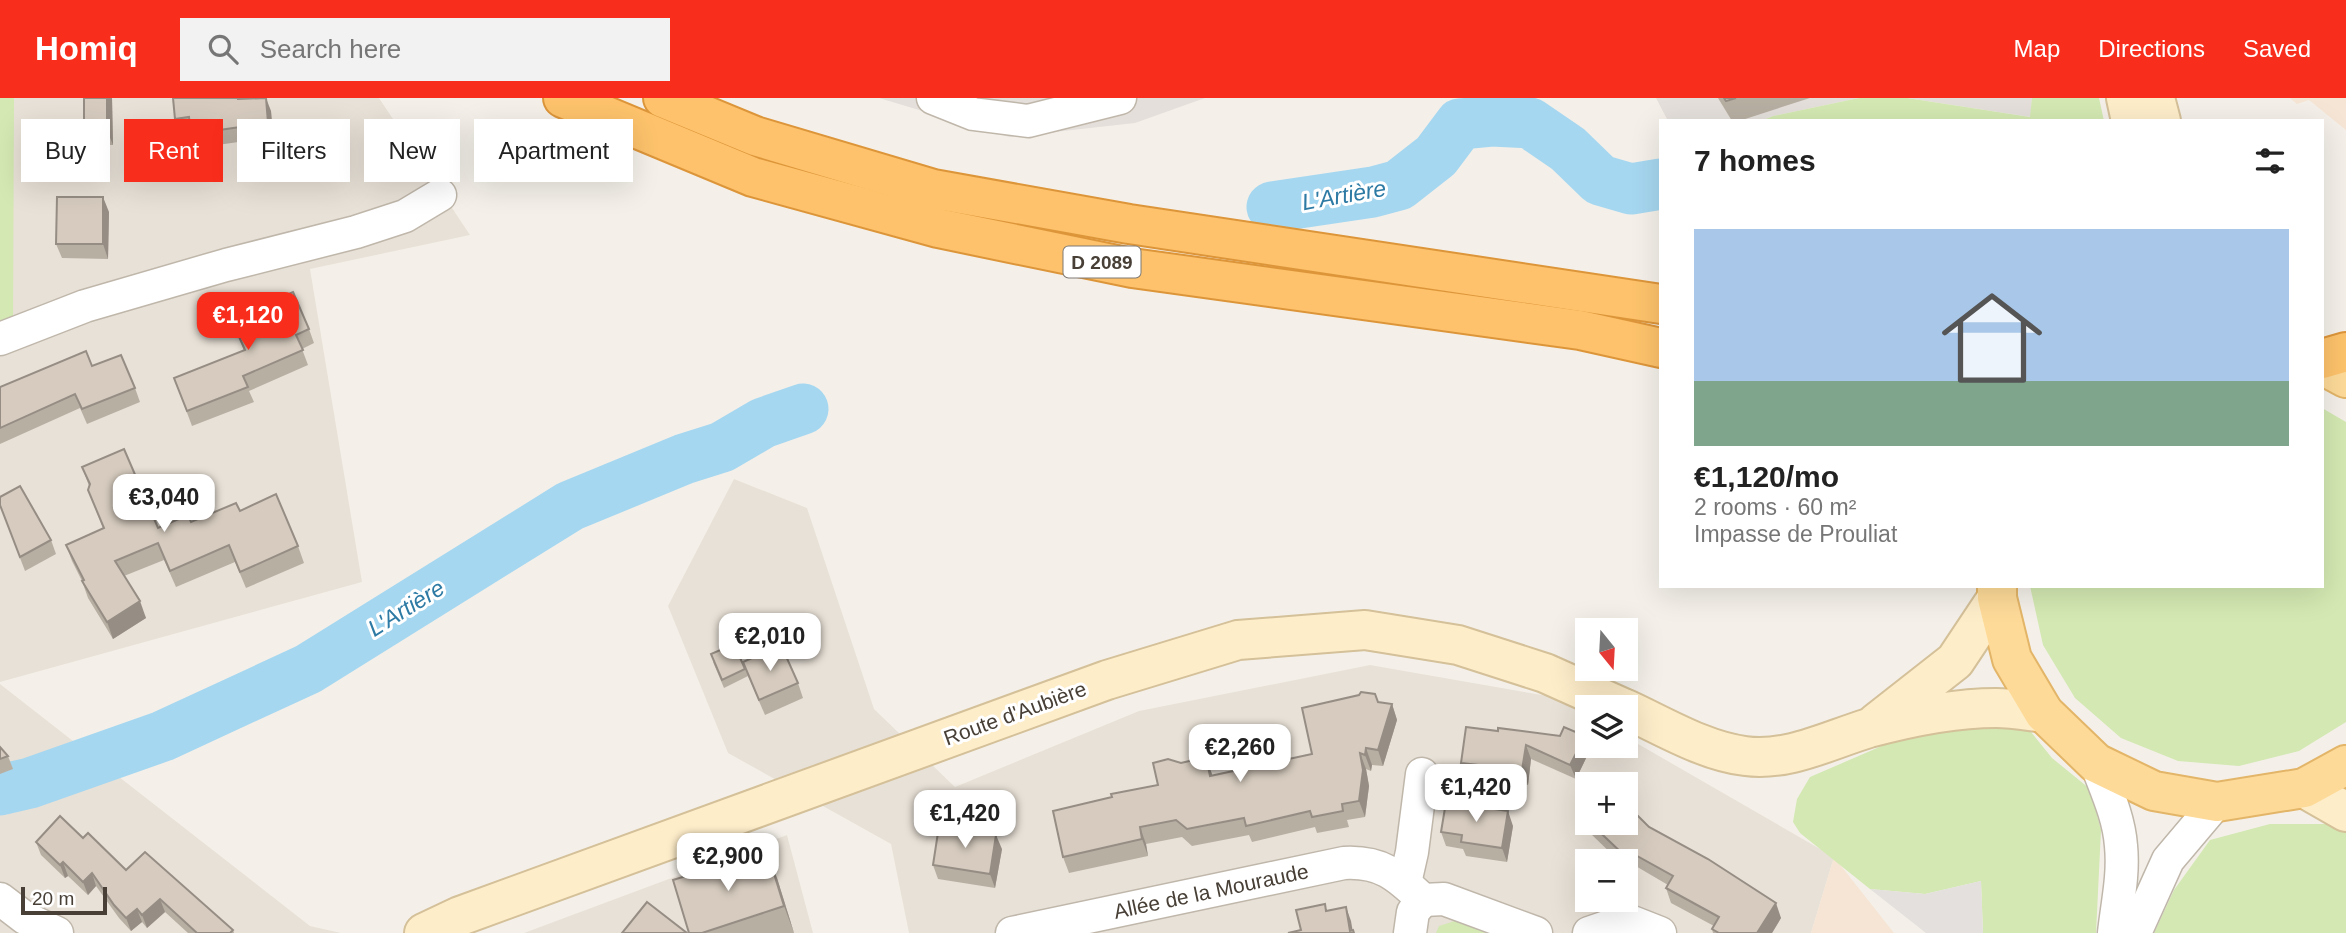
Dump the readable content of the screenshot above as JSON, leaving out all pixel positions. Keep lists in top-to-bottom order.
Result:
{
  "streets": {
    "highway": ["D 2089"],
    "main road": ["Route d'Aubière"],
    "street": ["Allée de la Mouraude"]
  },
  "water": ["L'Artière"],
  "scale_bar": "20 m",
  "north": "bottom",
  "page": {
    "header": "Homiq",
    "search": "Search here",
    "nav": ["Map", "Directions", "Saved"],
    "chip": [
      "Buy",
      "Rent",
      "Filters",
      "New",
      "Apartment"
    ],
    "heading": "7 homes",
    "list": [
      {
        "name": "€1,120/mo",
        "note": "2 rooms · 60 m² · Impasse de Prouliat"
      }
    ],
    "price": [
      "€1,120",
      "€3,040",
      "€2,010",
      "€2,260",
      "€1,420",
      "€1,420",
      "€2,900"
    ],
    "map_buttons": ["+", "−"],
    "scale": "20 m"
  }
}
